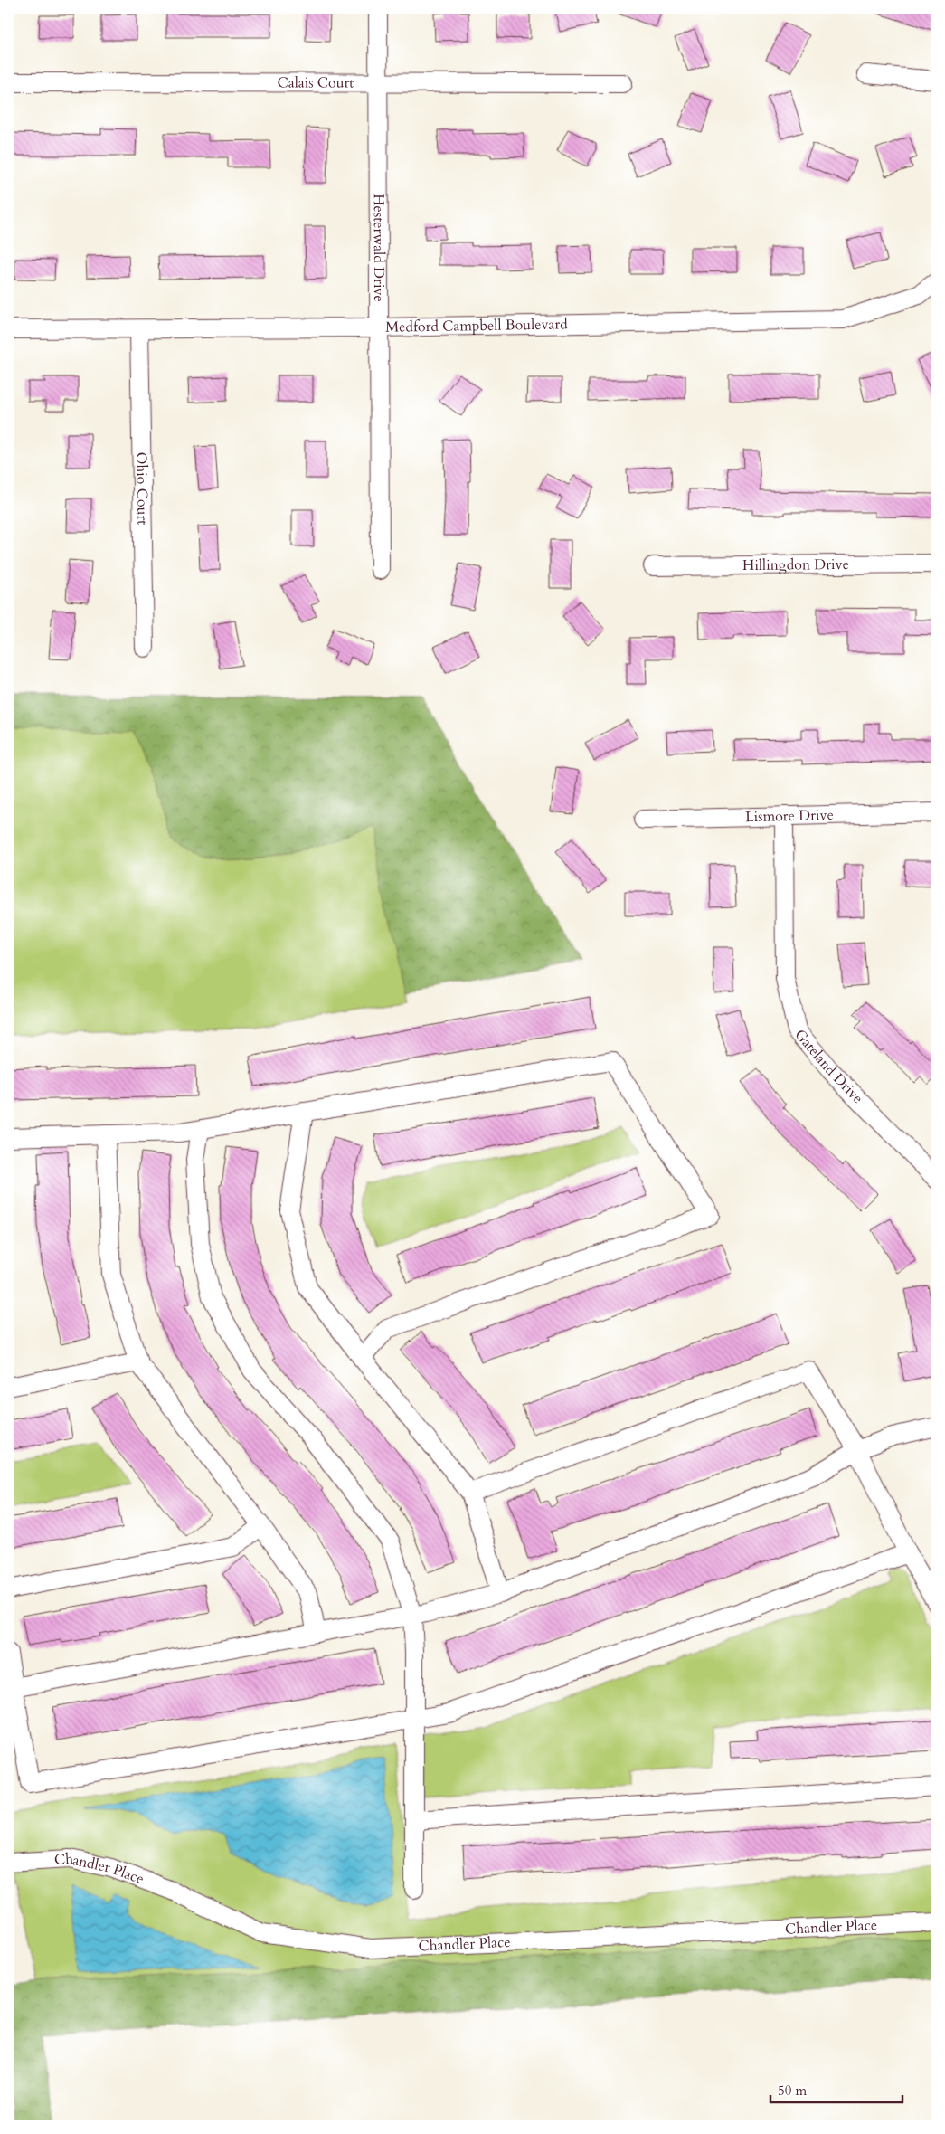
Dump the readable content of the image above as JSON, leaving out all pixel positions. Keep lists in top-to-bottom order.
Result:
{
  "streets": {
    "street": [
      "Calais Court",
      "Hesterwald Drive",
      "Medford Campbell Boulevard",
      "Ohio Court",
      "Hillingdon Drive",
      "Lismore Drive",
      "Gateland Drive",
      "Chandler Place"
    ]
  },
  "crossings": [
    ["Calais Court", "Hesterwald Drive"],
    ["Hesterwald Drive", "Medford Campbell Boulevard"],
    ["Medford Campbell Boulevard", "Ohio Court"],
    ["Lismore Drive", "Gateland Drive"]
  ],
  "scale_bar": "50 m"
}
